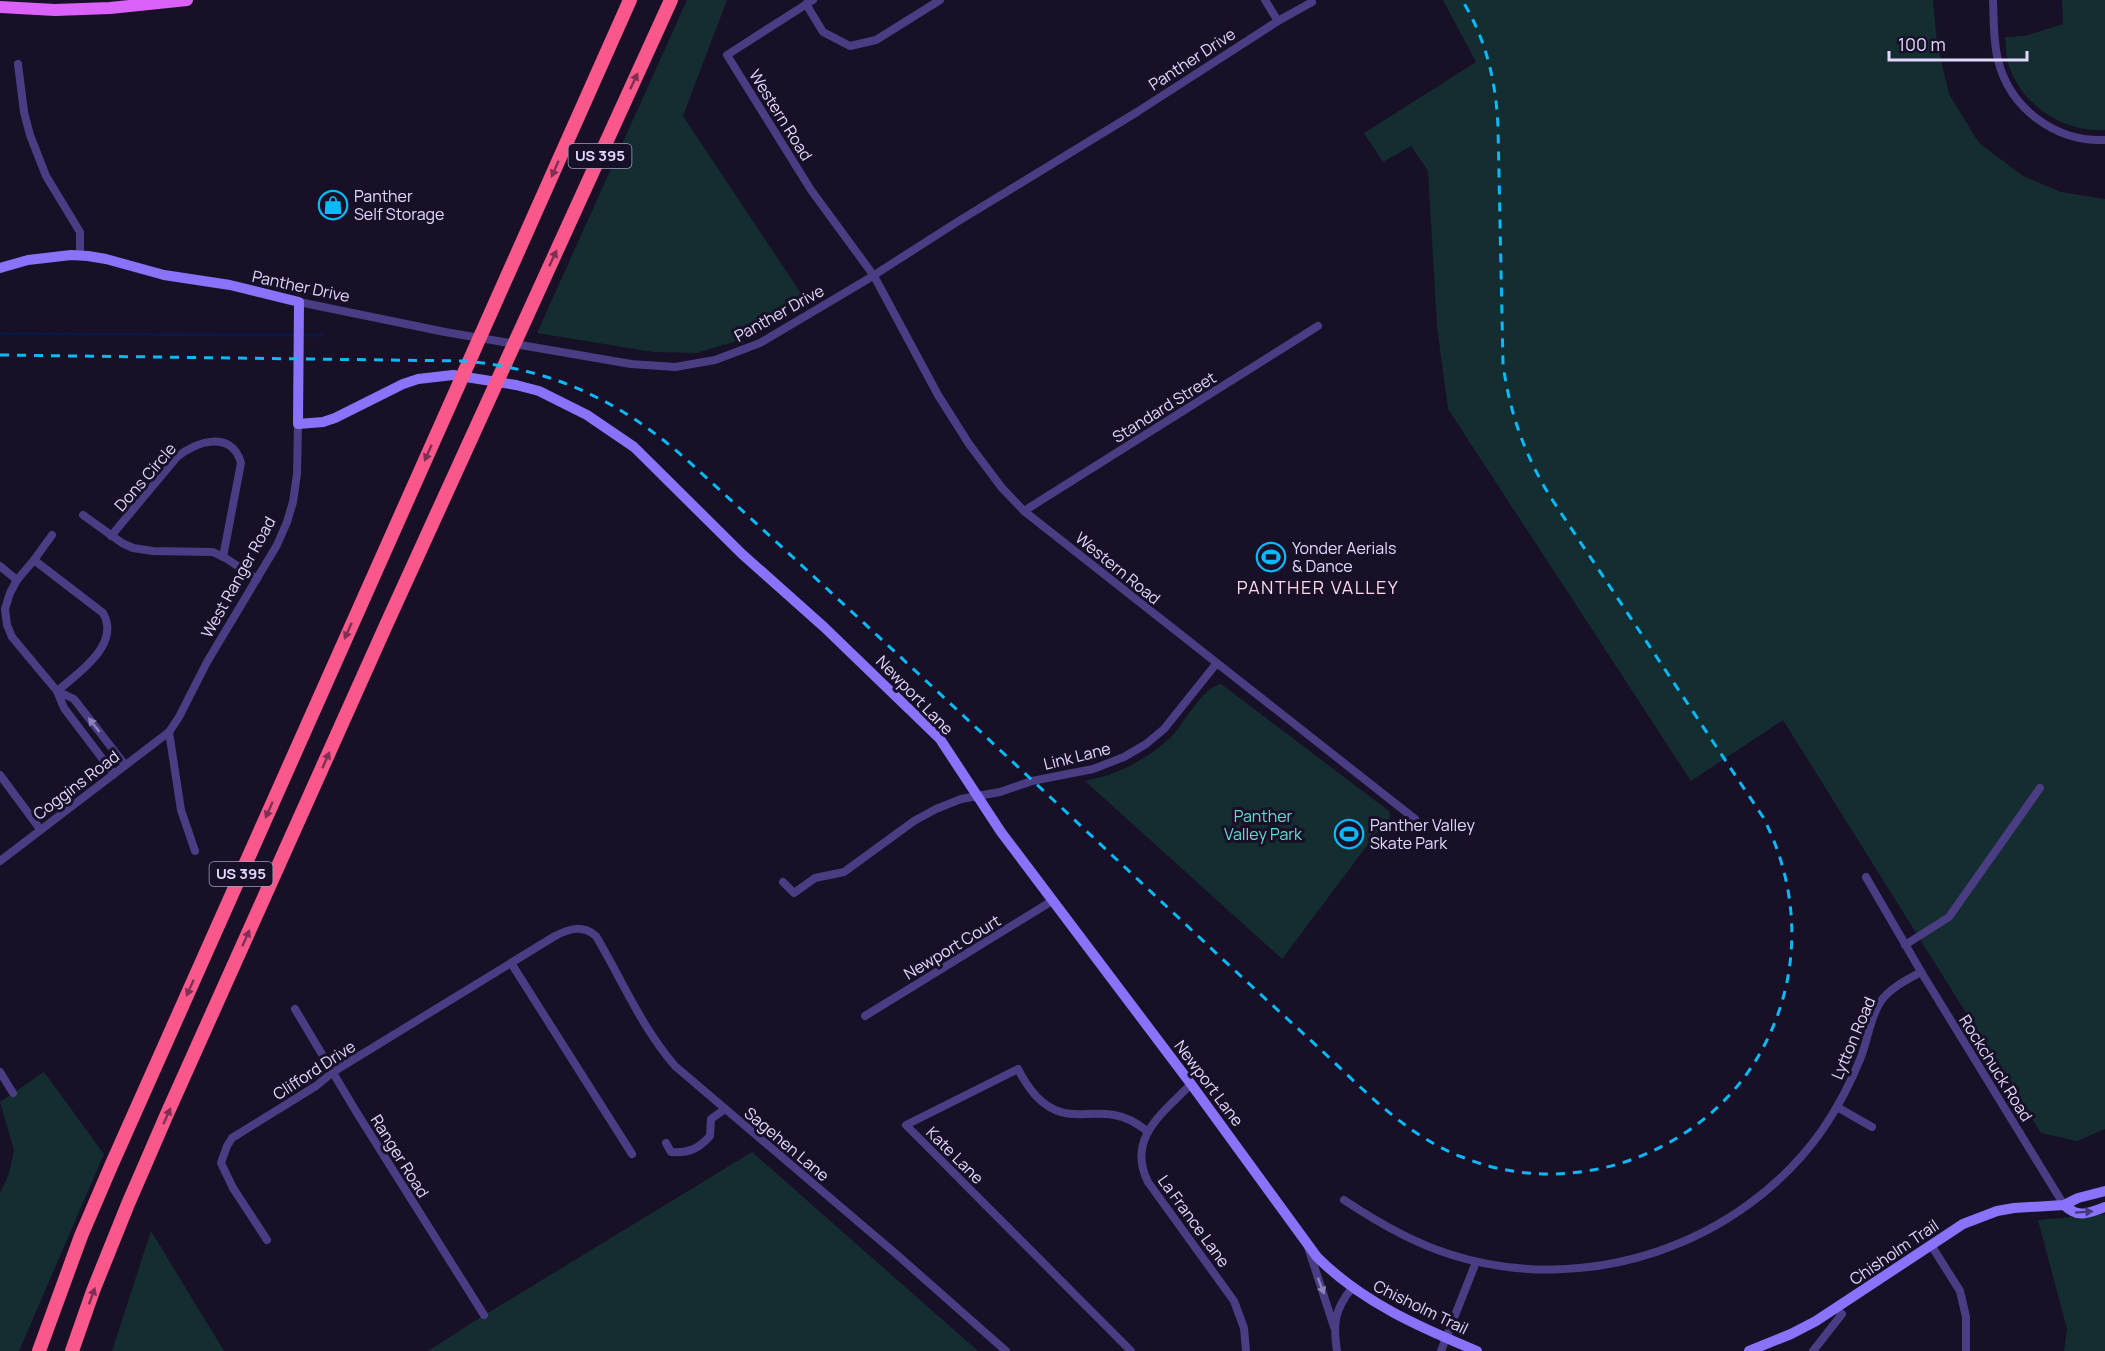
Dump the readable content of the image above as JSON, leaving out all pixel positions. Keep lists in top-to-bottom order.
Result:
{
  "streets": {
    "highway": ["US 395"],
    "street": [
      "Panther Drive",
      "Western Road",
      "Standard Street",
      "Dons Circle",
      "West Ranger Road",
      "Newport Lane",
      "Link Lane",
      "Coggins Road",
      "Newport Court",
      "Lytton Road",
      "Rockchuck Road",
      "Clifford Drive",
      "Sagehen Lane",
      "Kate Lane",
      "Ranger Road",
      "La France Lane",
      "Chisholm Trail"
    ]
  },
  "crossings": [
    ["Panther Drive", "Western Road"],
    ["Panther Drive", "West Ranger Road"],
    ["Western Road", "Standard Street"],
    ["Western Road", "Link Lane"],
    ["West Ranger Road", "Newport Lane"],
    ["West Ranger Road", "Coggins Road"],
    ["Newport Lane", "Link Lane"],
    ["Newport Lane", "Newport Court"],
    ["Newport Lane", "Chisholm Trail"],
    ["Lytton Road", "Rockchuck Road"],
    ["Rockchuck Road", "Chisholm Trail"],
    ["Clifford Drive", "Sagehen Lane"],
    ["Clifford Drive", "Ranger Road"],
    ["Kate Lane", "La France Lane"]
  ],
  "districts": ["PANTHER VALLEY"],
  "parks": ["Panther Valley Park"],
  "places": {
    "shop": ["Panther Self Storage"],
    "sports": ["Yonder Aerials & Dance", "Panther Valley Skate Park"]
  },
  "scale_bar": "100 m"
}
